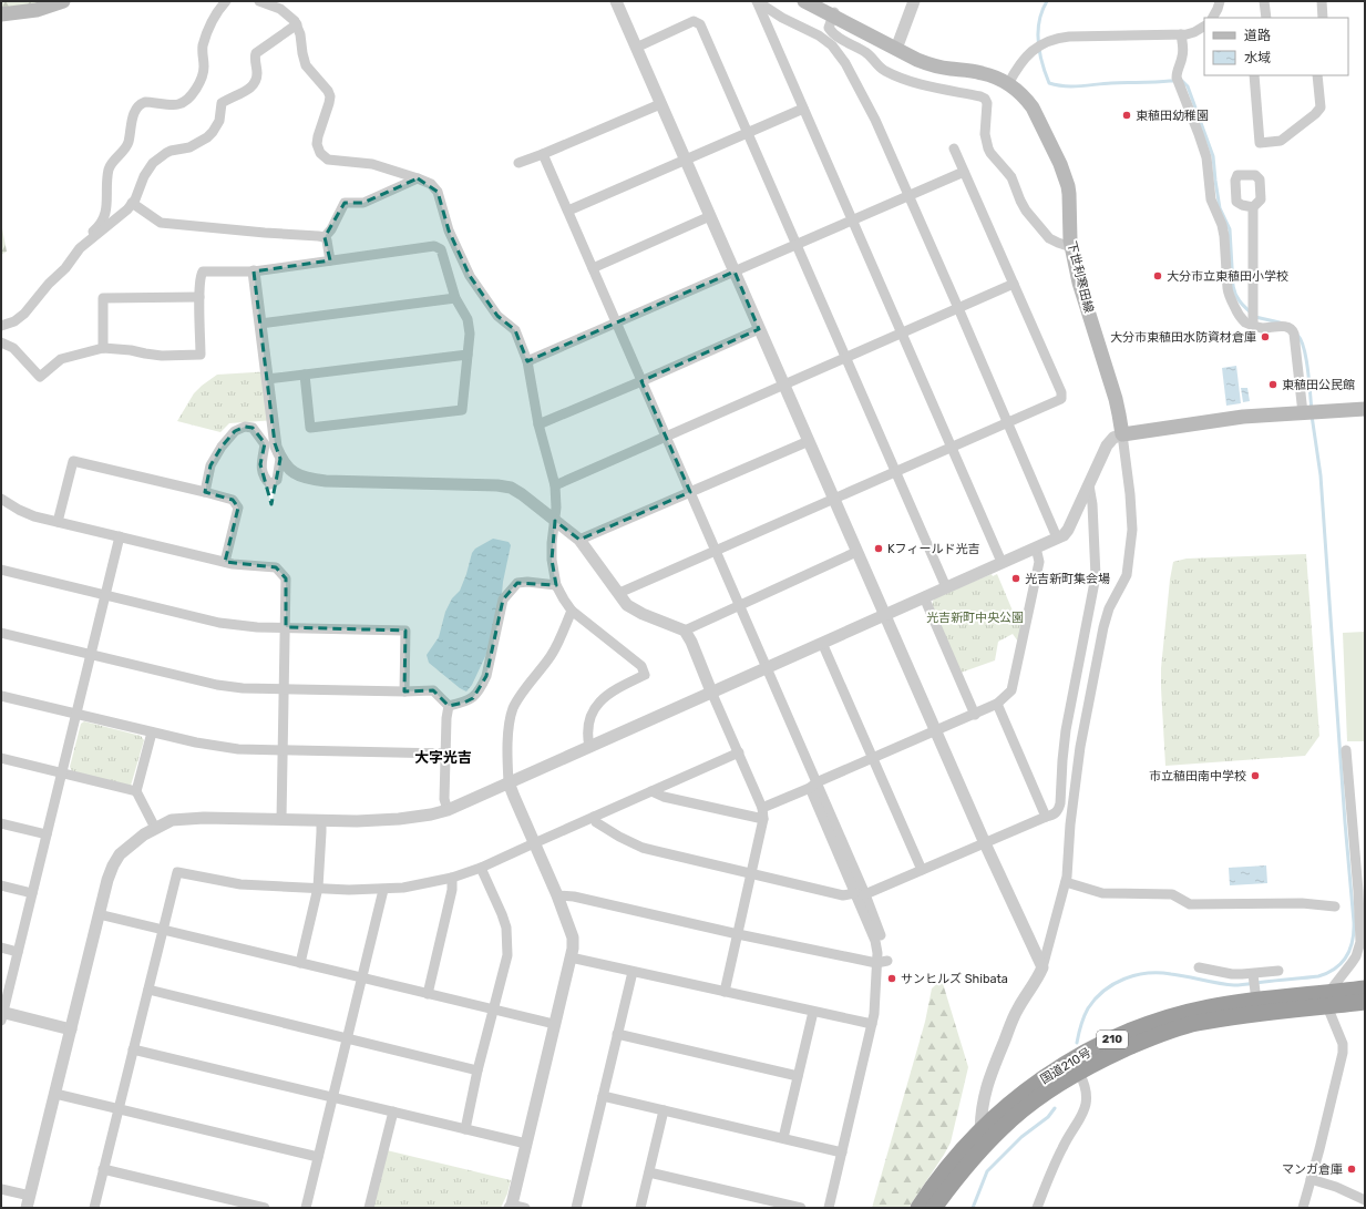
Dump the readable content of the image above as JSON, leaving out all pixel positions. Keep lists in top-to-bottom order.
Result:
{
  "streets": {
    "highway": ["210", "国道210号"],
    "main road": ["下世利寒田線"]
  },
  "districts": ["大字光吉"],
  "parks": ["光吉新町中央公園"],
  "places": [
    "東稙田幼稚園",
    "大分市立東稙田小学校",
    "大分市東稙田水防資材倉庫",
    "東稙田公民館",
    "Kフィールド光吉",
    "光吉新町集会場",
    "市立稙田南中学校",
    "サンヒルズ Shibata",
    "マンガ倉庫"
  ],
  "legend": ["道路", "水域"]
}
